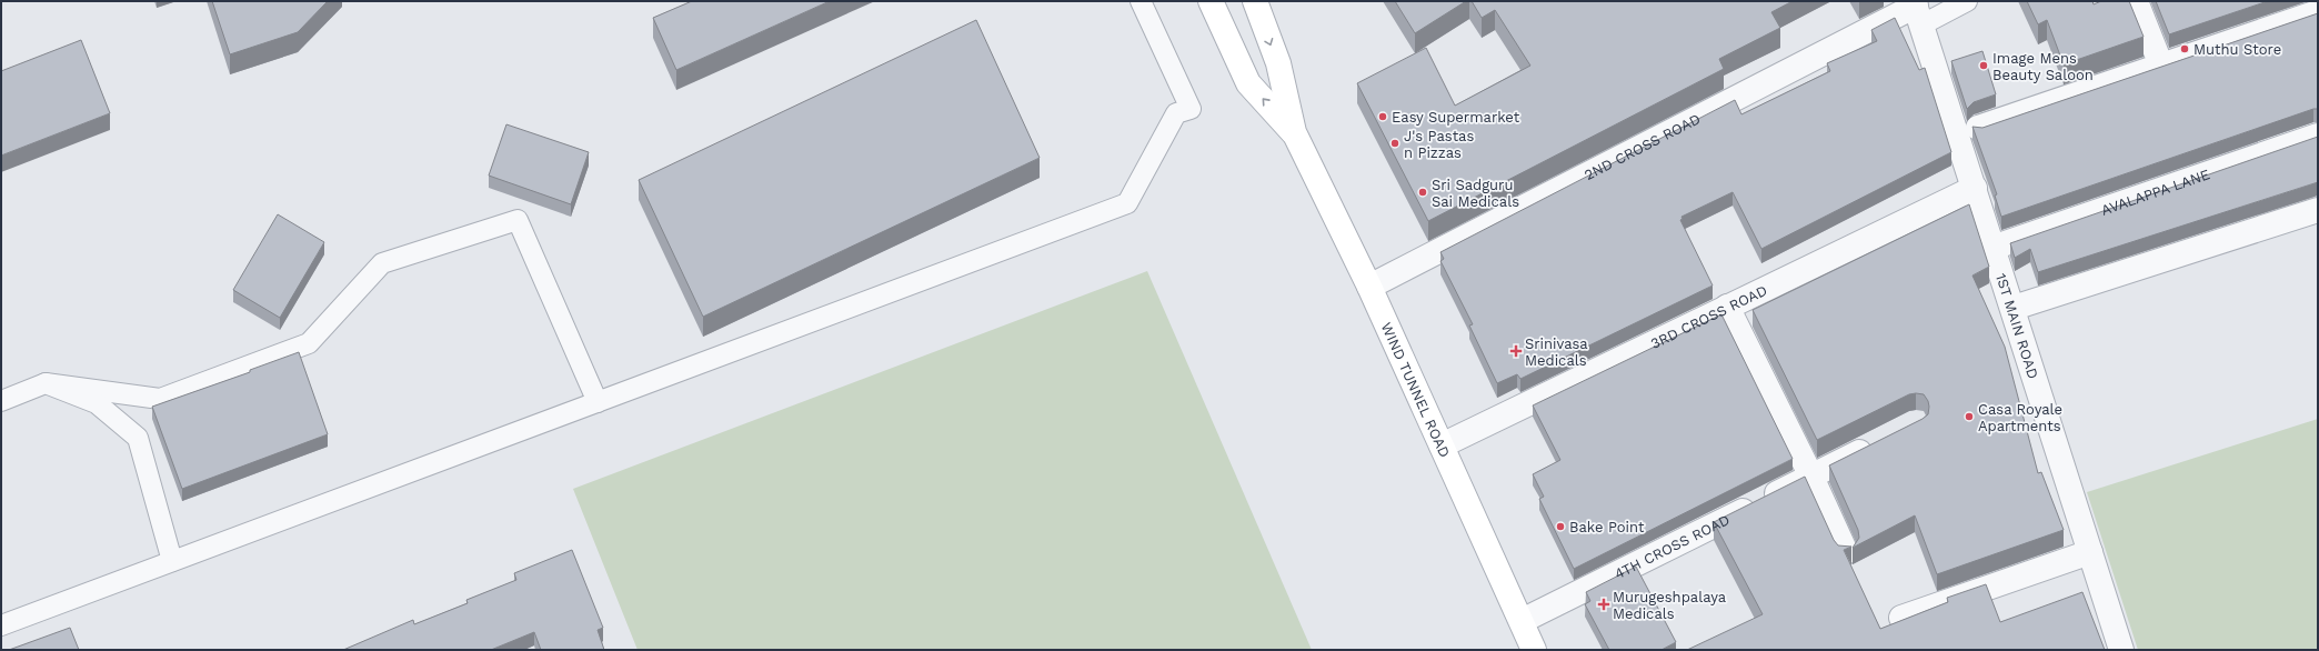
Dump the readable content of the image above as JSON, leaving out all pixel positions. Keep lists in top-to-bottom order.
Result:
{
  "streets": {
    "street": [
      "2ND CROSS ROAD",
      "AVALAPPA LANE",
      "3RD CROSS ROAD",
      "1ST MAIN ROAD",
      "WIND TUNNEL ROAD",
      "4TH CROSS ROAD"
    ]
  },
  "crossings": [
    ["2ND CROSS ROAD", "1ST MAIN ROAD"],
    ["2ND CROSS ROAD", "WIND TUNNEL ROAD"],
    ["AVALAPPA LANE", "1ST MAIN ROAD"],
    ["3RD CROSS ROAD", "1ST MAIN ROAD"],
    ["3RD CROSS ROAD", "WIND TUNNEL ROAD"],
    ["WIND TUNNEL ROAD", "4TH CROSS ROAD"]
  ],
  "places": {
    "other": [
      "Muthu Store",
      "Image Mens Beauty Saloon",
      "Easy Supermarket",
      "J's Pastas n Pizzas",
      "Sri Sadguru Sai Medicals",
      "Casa Royale Apartments",
      "Bake Point"
    ],
    "health": ["Srinivasa Medicals", "Murugeshpalaya Medicals"]
  }
}
